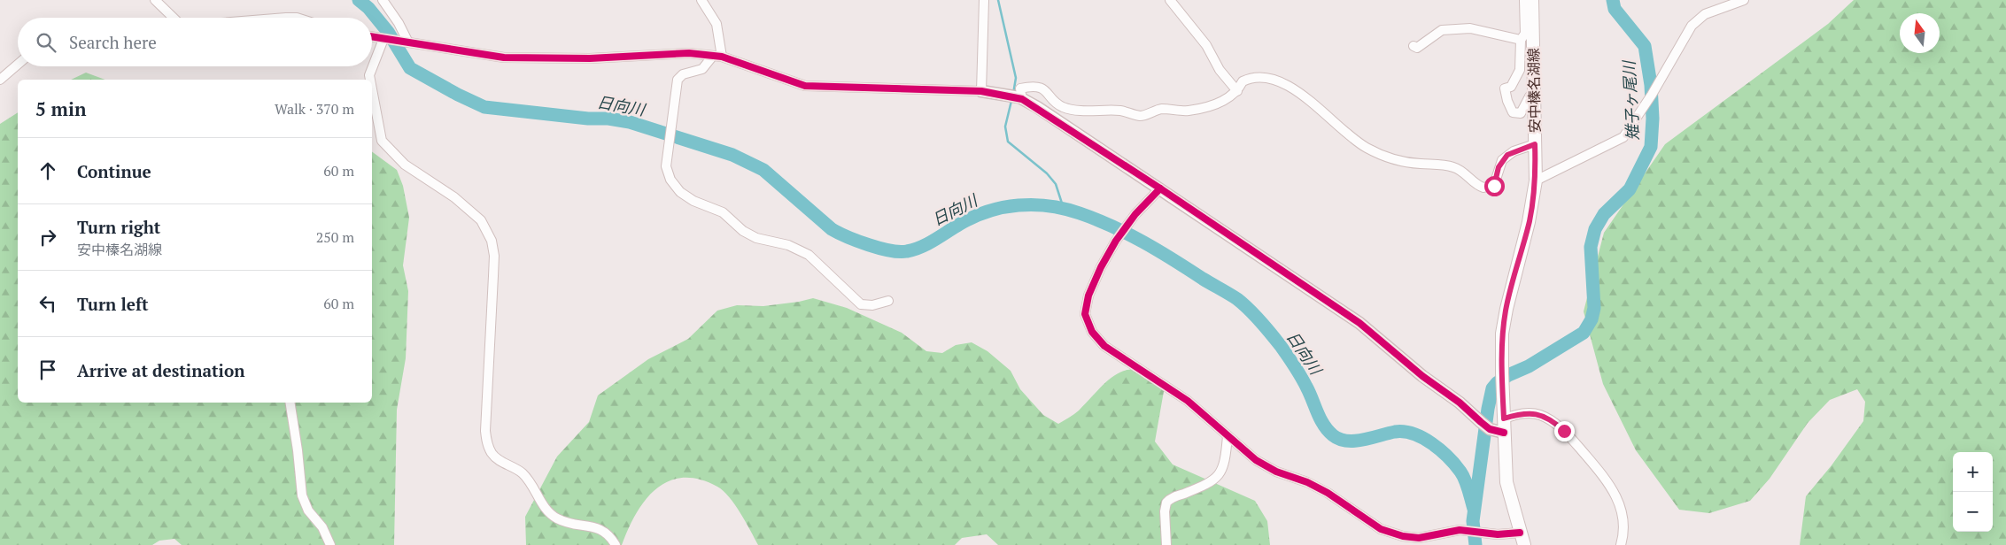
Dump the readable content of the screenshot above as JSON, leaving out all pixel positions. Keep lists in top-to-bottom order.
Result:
{
  "streets": {
    "main road": ["安中榛名湖線"]
  },
  "water": ["雉子ヶ尾川", "日向川"],
  "north": "top",
  "page": {
    "search": "Search here",
    "heading": ["5 min", "Walk · 370 m"],
    "list": [
      ["Continue", "60 m"],
      ["Turn right", "安中榛名湖線", "250 m"],
      ["Turn left", "60 m"],
      "Arrive at destination"
    ],
    "map_buttons": ["+", "−"]
  }
}
